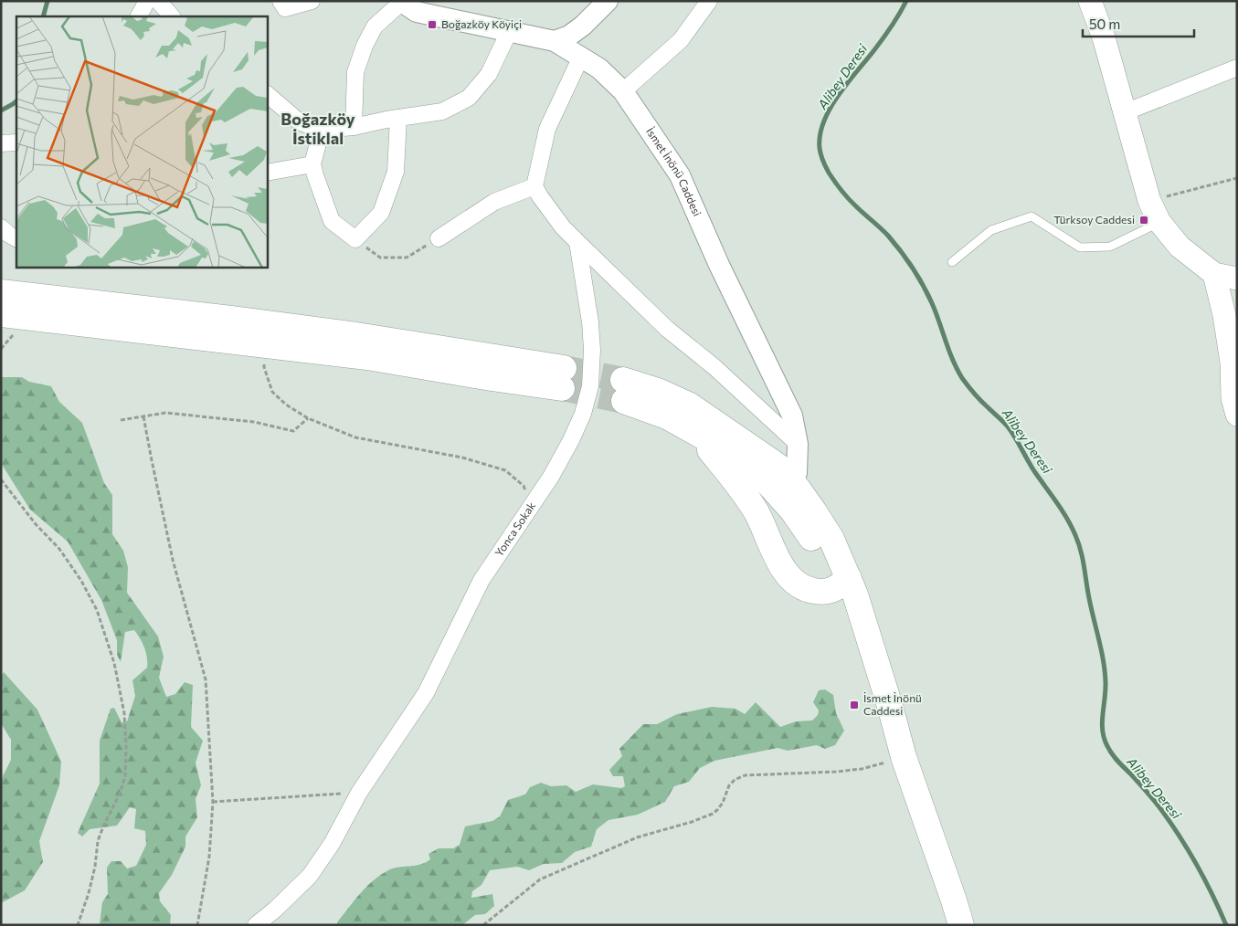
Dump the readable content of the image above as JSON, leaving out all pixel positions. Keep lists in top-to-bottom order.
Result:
{
  "streets": {
    "street": ["İsmet İnönü Caddesi", "Yonca Sokak"]
  },
  "districts": ["Boğazköy İstiklal"],
  "water": ["Alibey Deresi"],
  "places": {
    "transit": ["Boğazköy Köyiçi", "Türksoy Caddesi", "İsmet İnönü Caddesi"]
  },
  "scale_bar": "50 m"
}
